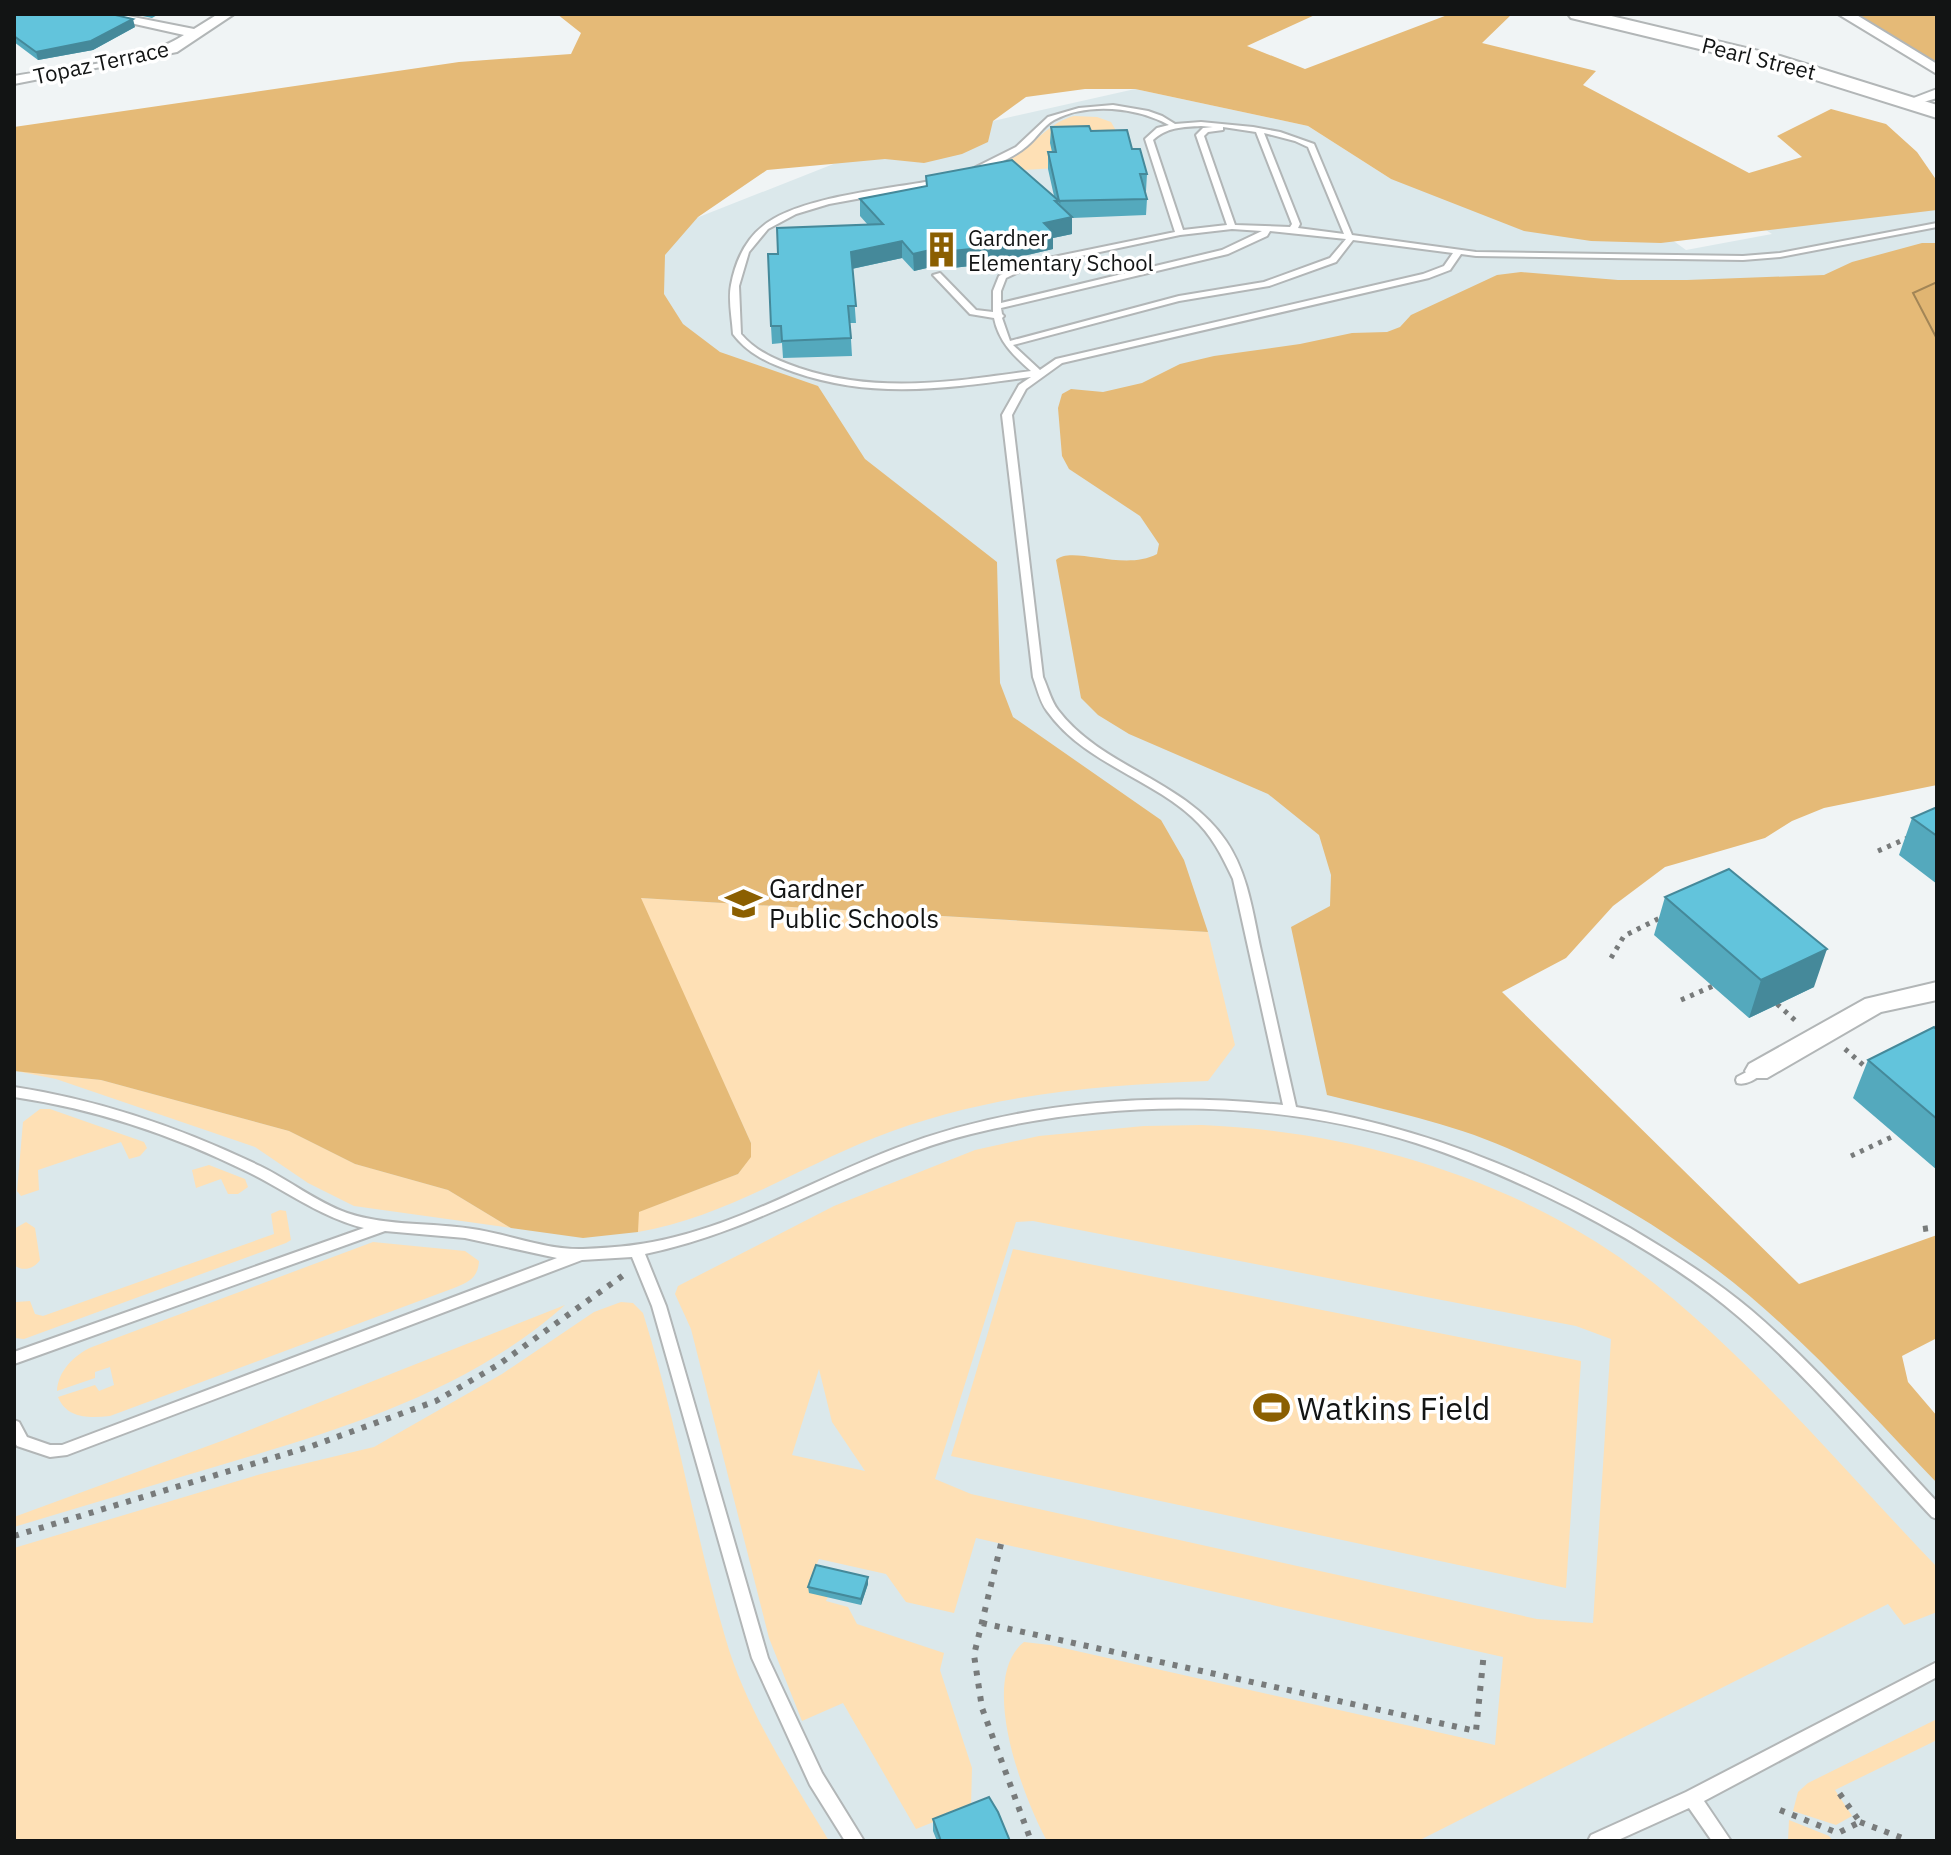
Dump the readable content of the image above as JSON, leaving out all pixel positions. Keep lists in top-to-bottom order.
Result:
{
  "streets": {
    "main road": ["Pearl Street"],
    "street": ["Topaz Terrace"]
  },
  "places": {
    "building": ["Gardner Elementary School"],
    "school or university": ["Gardner Public Schools"],
    "sports": ["Watkins Field"]
  }
}
